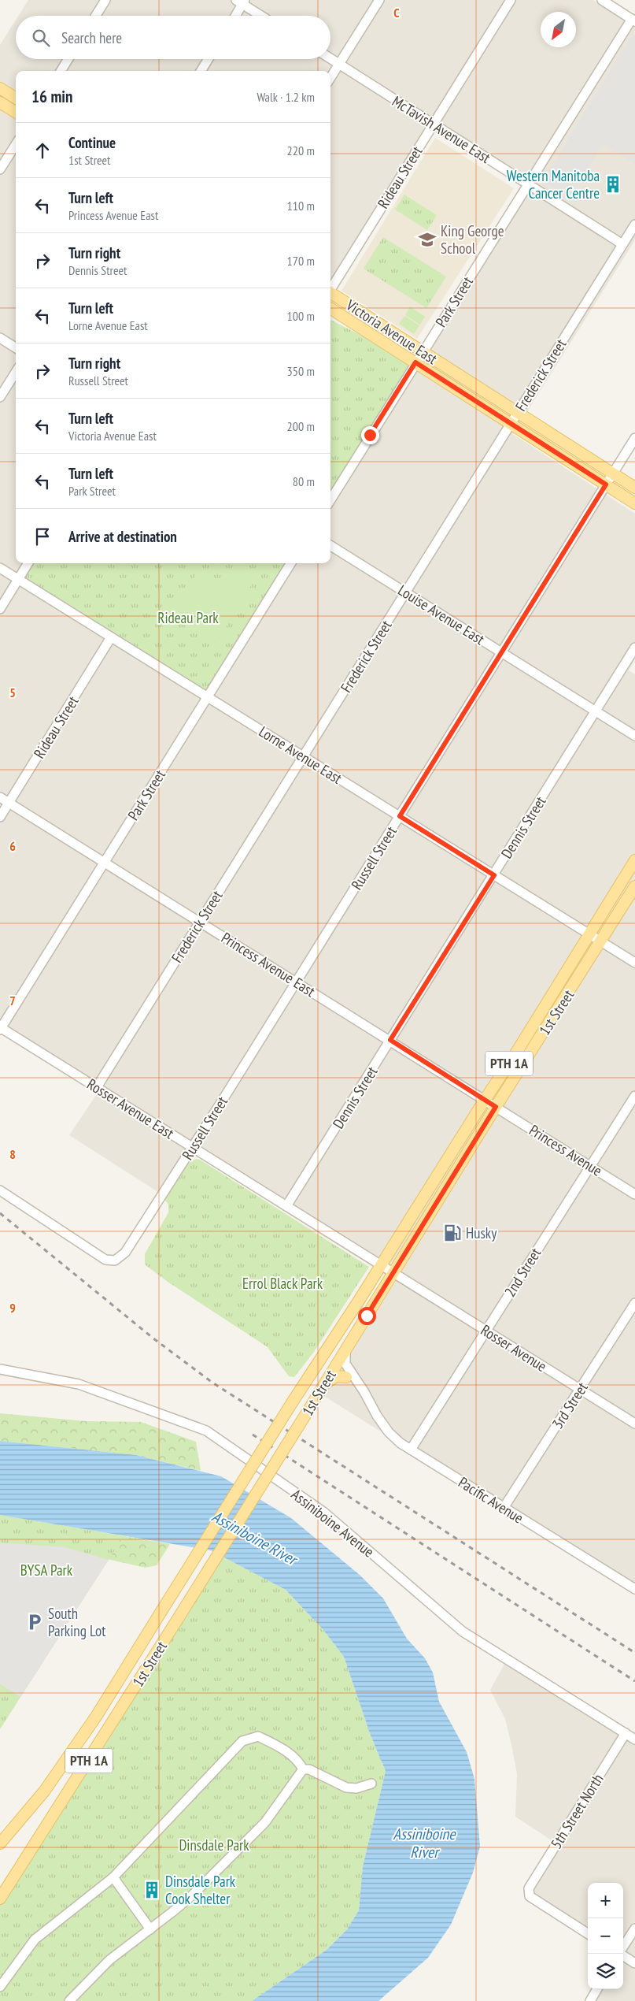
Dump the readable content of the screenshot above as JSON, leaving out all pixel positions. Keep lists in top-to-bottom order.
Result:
{
  "streets": {
    "main road": ["Victoria Avenue East", "1st Street", "PTH 1A"],
    "street": [
      "McTavish Avenue East",
      "Rideau Street",
      "Park Street",
      "Frederick Street",
      "Louise Avenue East",
      "Lorne Avenue East",
      "Dennis Street",
      "Russell Street",
      "Princess Avenue East",
      "Rosser Avenue East",
      "Princess Avenue",
      "2nd Street",
      "Rosser Avenue",
      "3rd Street",
      "Pacific Avenue",
      "Assiniboine Avenue",
      "5th Street North"
    ]
  },
  "crossings": [
    ["McTavish Avenue East", "Rideau Street"],
    ["McTavish Avenue East", "Park Street"],
    ["McTavish Avenue East", "Frederick Street"],
    ["Rideau Street", "Lorne Avenue East"],
    ["Rideau Street", "Princess Avenue East"],
    ["Park Street", "Victoria Avenue East"],
    ["Park Street", "Lorne Avenue East"],
    ["Park Street", "Princess Avenue East"],
    ["Park Street", "Rosser Avenue East"],
    ["Victoria Avenue East", "Frederick Street"],
    ["Victoria Avenue East", "Russell Street"],
    ["Frederick Street", "Louise Avenue East"],
    ["Frederick Street", "Lorne Avenue East"],
    ["Frederick Street", "Princess Avenue East"],
    ["Frederick Street", "Rosser Avenue East"],
    ["Louise Avenue East", "Dennis Street"],
    ["Louise Avenue East", "Russell Street"],
    ["Lorne Avenue East", "Dennis Street"],
    ["Lorne Avenue East", "Russell Street"],
    ["Lorne Avenue East", "1st Street"],
    ["Dennis Street", "Princess Avenue East"],
    ["Dennis Street", "Rosser Avenue East"],
    ["Russell Street", "Princess Avenue East"],
    ["Russell Street", "Rosser Avenue East"],
    ["Princess Avenue East", "1st Street"],
    ["Princess Avenue East", "Princess Avenue"],
    ["1st Street", "Rosser Avenue East"],
    ["1st Street", "Princess Avenue"],
    ["1st Street", "Rosser Avenue"],
    ["1st Street", "Pacific Avenue"],
    ["Rosser Avenue East", "Rosser Avenue"],
    ["Princess Avenue", "2nd Street"],
    ["2nd Street", "Rosser Avenue"],
    ["2nd Street", "Pacific Avenue"],
    ["Rosser Avenue", "3rd Street"],
    ["3rd Street", "Pacific Avenue"],
    ["Assiniboine Avenue", "5th Street North"]
  ],
  "water": ["Assiniboine River"],
  "parks": [
    "Rideau Park",
    "Errol Black Park",
    "BYSA Park",
    "Dinsdale Park"
  ],
  "places": {
    "building": ["Western Manitoba Cancer Centre", "Dinsdale Park Cook Shelter"],
    "school or university": ["King George School"],
    "fuel station": ["Husky"],
    "parking": ["South Parking Lot"]
  },
  "north": "bottom left",
  "page": {
    "search": "Search here",
    "heading": ["16 min", "Walk · 1.2 km"],
    "list": [
      ["Continue", "1st Street", "220 m"],
      ["Turn left", "Princess Avenue East", "110 m"],
      ["Turn right", "Dennis Street", "170 m"],
      ["Turn left", "Lorne Avenue East", "100 m"],
      ["Turn right", "Russell Street", "350 m"],
      ["Turn left", "Victoria Avenue East", "200 m"],
      ["Turn left", "Park Street", "80 m"],
      "Arrive at destination"
    ],
    "map_buttons": ["+", "−"]
  },
  "grid": {
    "columns": ["C"],
    "rows": [
      "5",
      "6",
      "7",
      "8",
      "9"
    ]
  }
}
